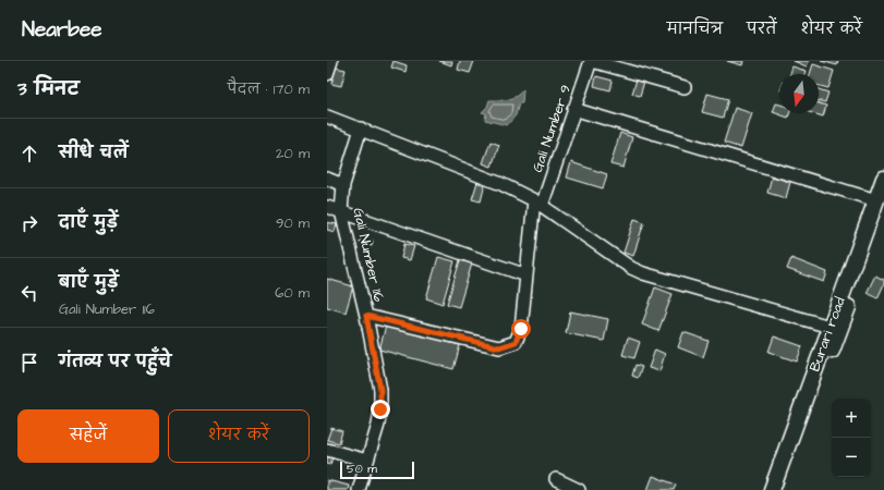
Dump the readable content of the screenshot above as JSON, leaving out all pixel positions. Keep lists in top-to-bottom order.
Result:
{
  "streets": {
    "main road": ["Burari road"],
    "street": ["Gali Number 9", "Gali Number 116"]
  },
  "crossings": [
    ["Gali Number 9", "Gali Number 116"]
  ],
  "scale_bar": "50 m",
  "north": "bottom",
  "page": {
    "header": "Nearbee",
    "nav": ["मानचित्र", "परतें", "शेयर करें"],
    "heading": ["3 मिनट", "पैदल · 170 m"],
    "list": [
      ["सीधे चलें", "20 m"],
      ["दाएँ मुड़ें", "90 m"],
      ["बाएँ मुड़ें", "Gali Number 116", "60 m"],
      "गंतव्य पर पहुँचे"
    ],
    "buttons": ["सहेजें", "शेयर करें"],
    "map_buttons": ["+", "−"],
    "scale": "50 m"
  }
}
